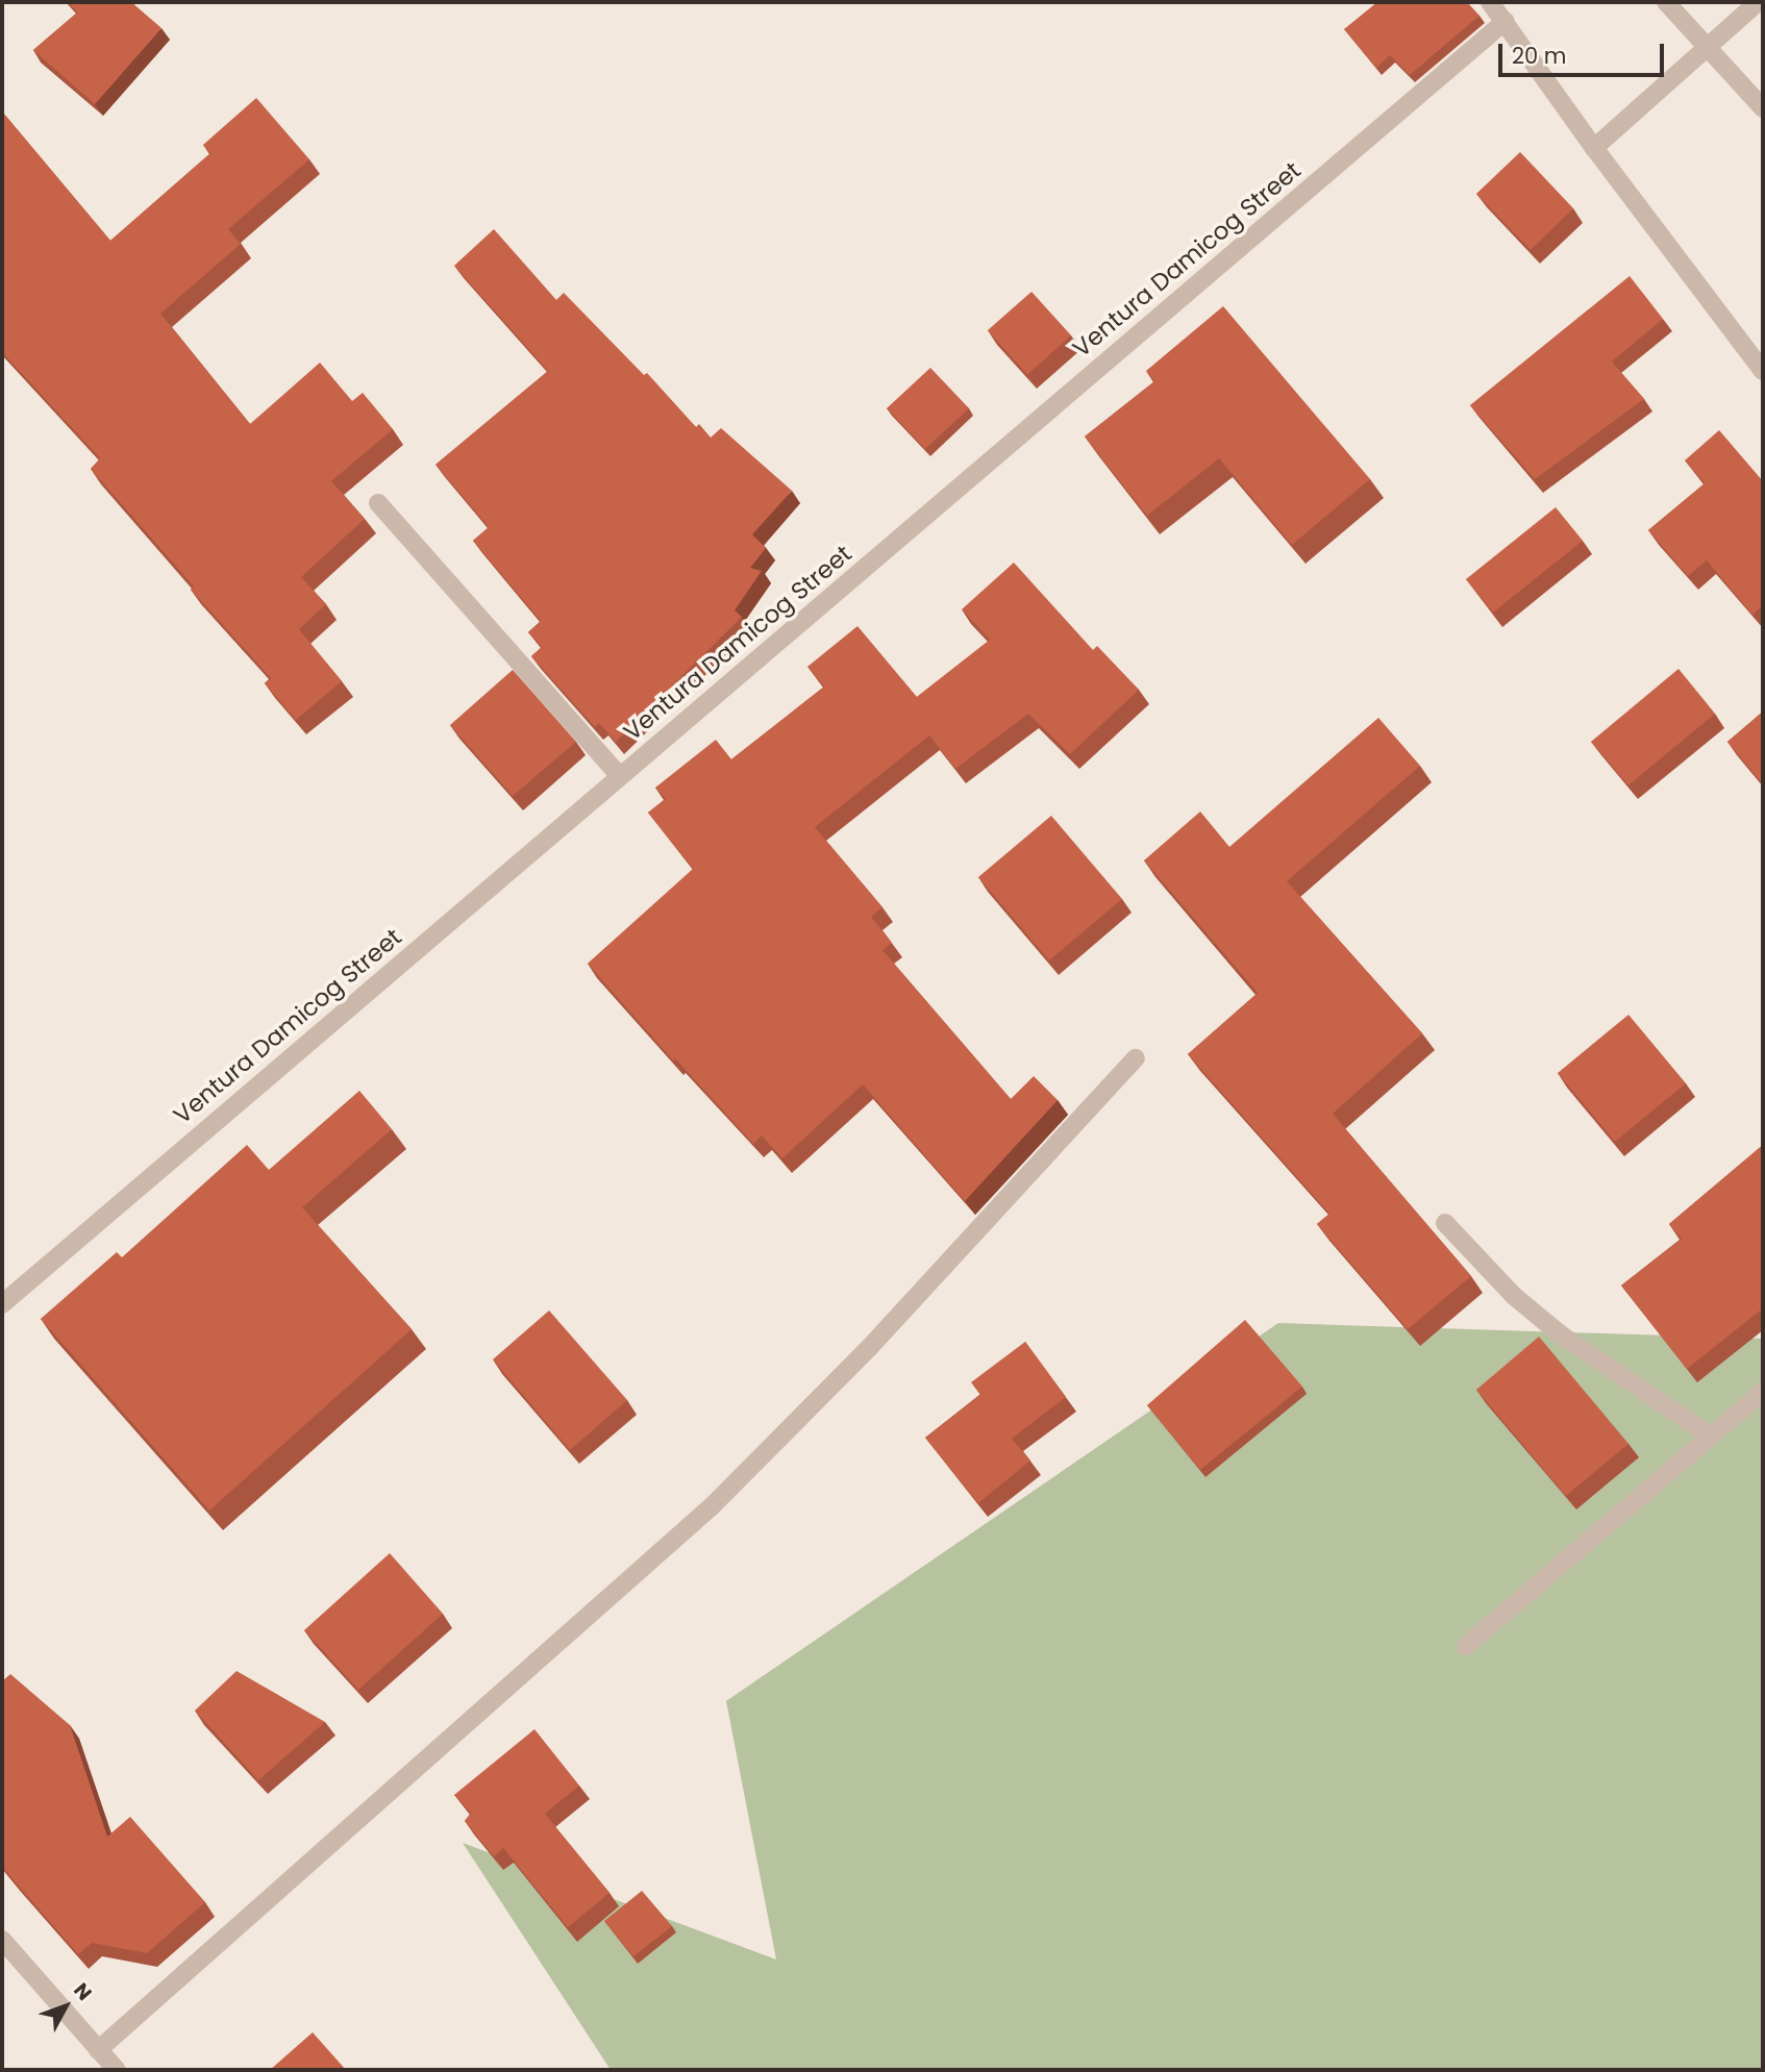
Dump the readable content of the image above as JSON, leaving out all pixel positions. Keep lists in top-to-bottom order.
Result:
{
  "streets": {
    "street": ["Ventura Damicog Street"]
  },
  "scale_bar": "20 m",
  "north": "top right"
}
